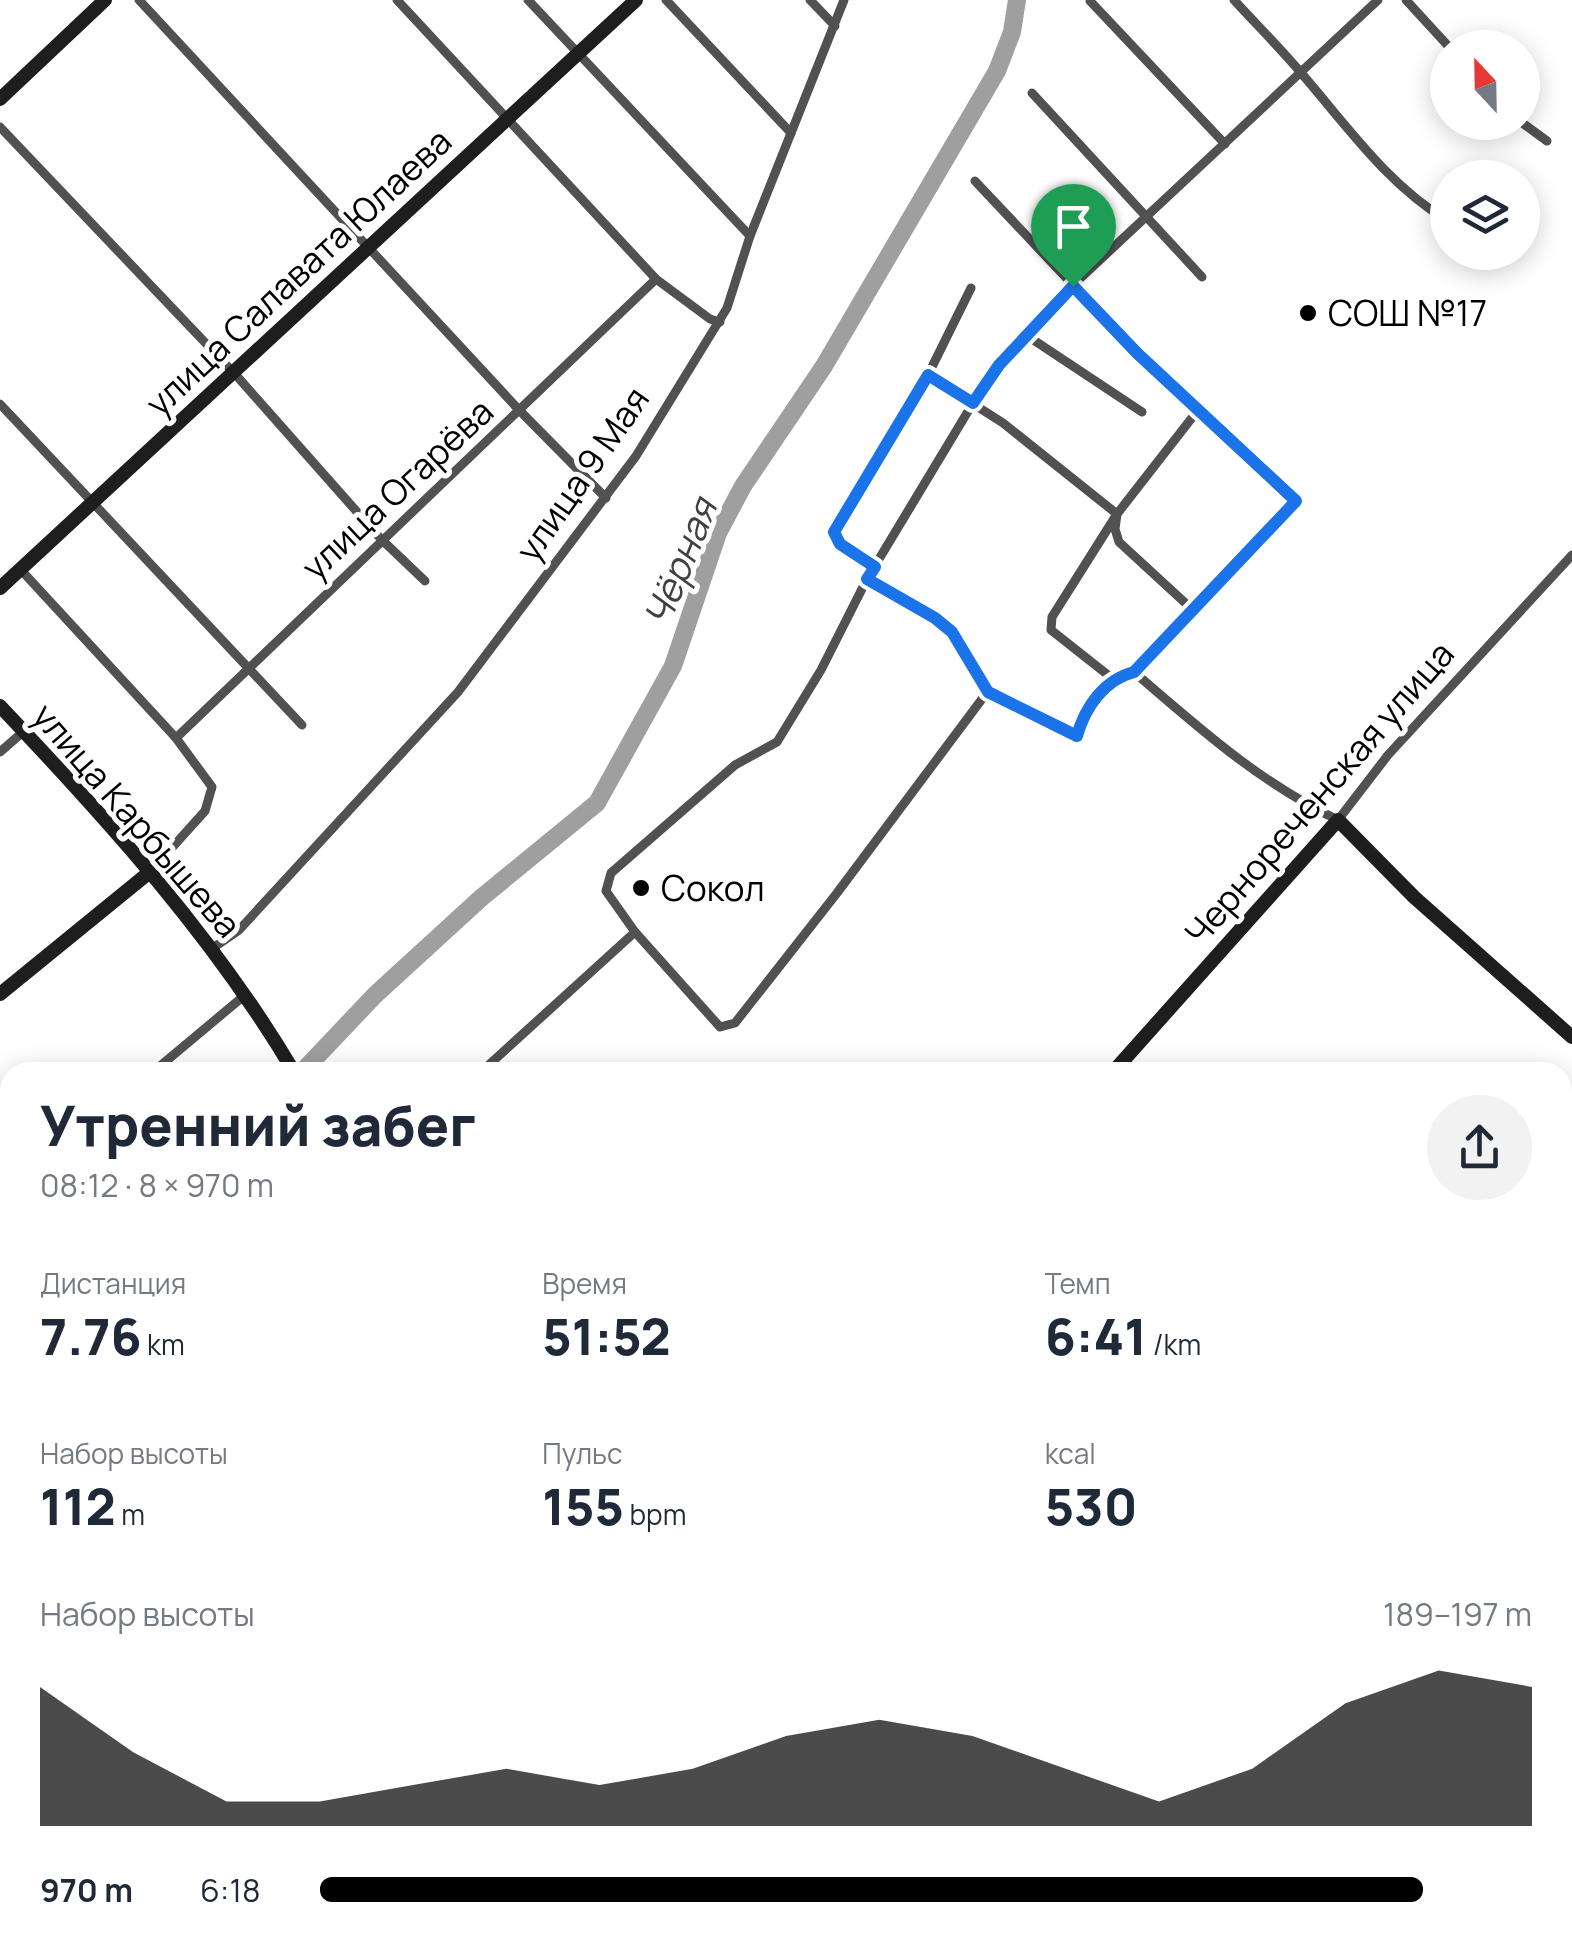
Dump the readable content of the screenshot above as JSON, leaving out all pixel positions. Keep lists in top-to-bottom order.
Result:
{
  "streets": {
    "street": [
      "улица Салавата Юлаева",
      "улица 9 Мая",
      "улица Огарёва",
      "Чернореченская улица",
      "улица Карбышева"
    ]
  },
  "crossings": [
    ["улица 9 Мая", "улица Карбышева"]
  ],
  "water": ["Чёрная"],
  "places": ["СОШ №17", "Сокол"],
  "north": "top",
  "page": {
    "heading": ["Утренний забег", "08:12 · 8 × 970 m"],
    "stats": [
      ["Дистанция", "7.76 km"],
      ["Время", "51:52"],
      ["Темп", "6:41 /km"],
      ["Набор высоты", "112 m"],
      ["Пульс", "155 bpm"],
      ["kcal", "530"]
    ],
    "chart": ["Набор высоты", "189–197 m"],
    "list": [
      {
        "name": "970 m",
        "note": "6:18"
      }
    ]
  }
}
